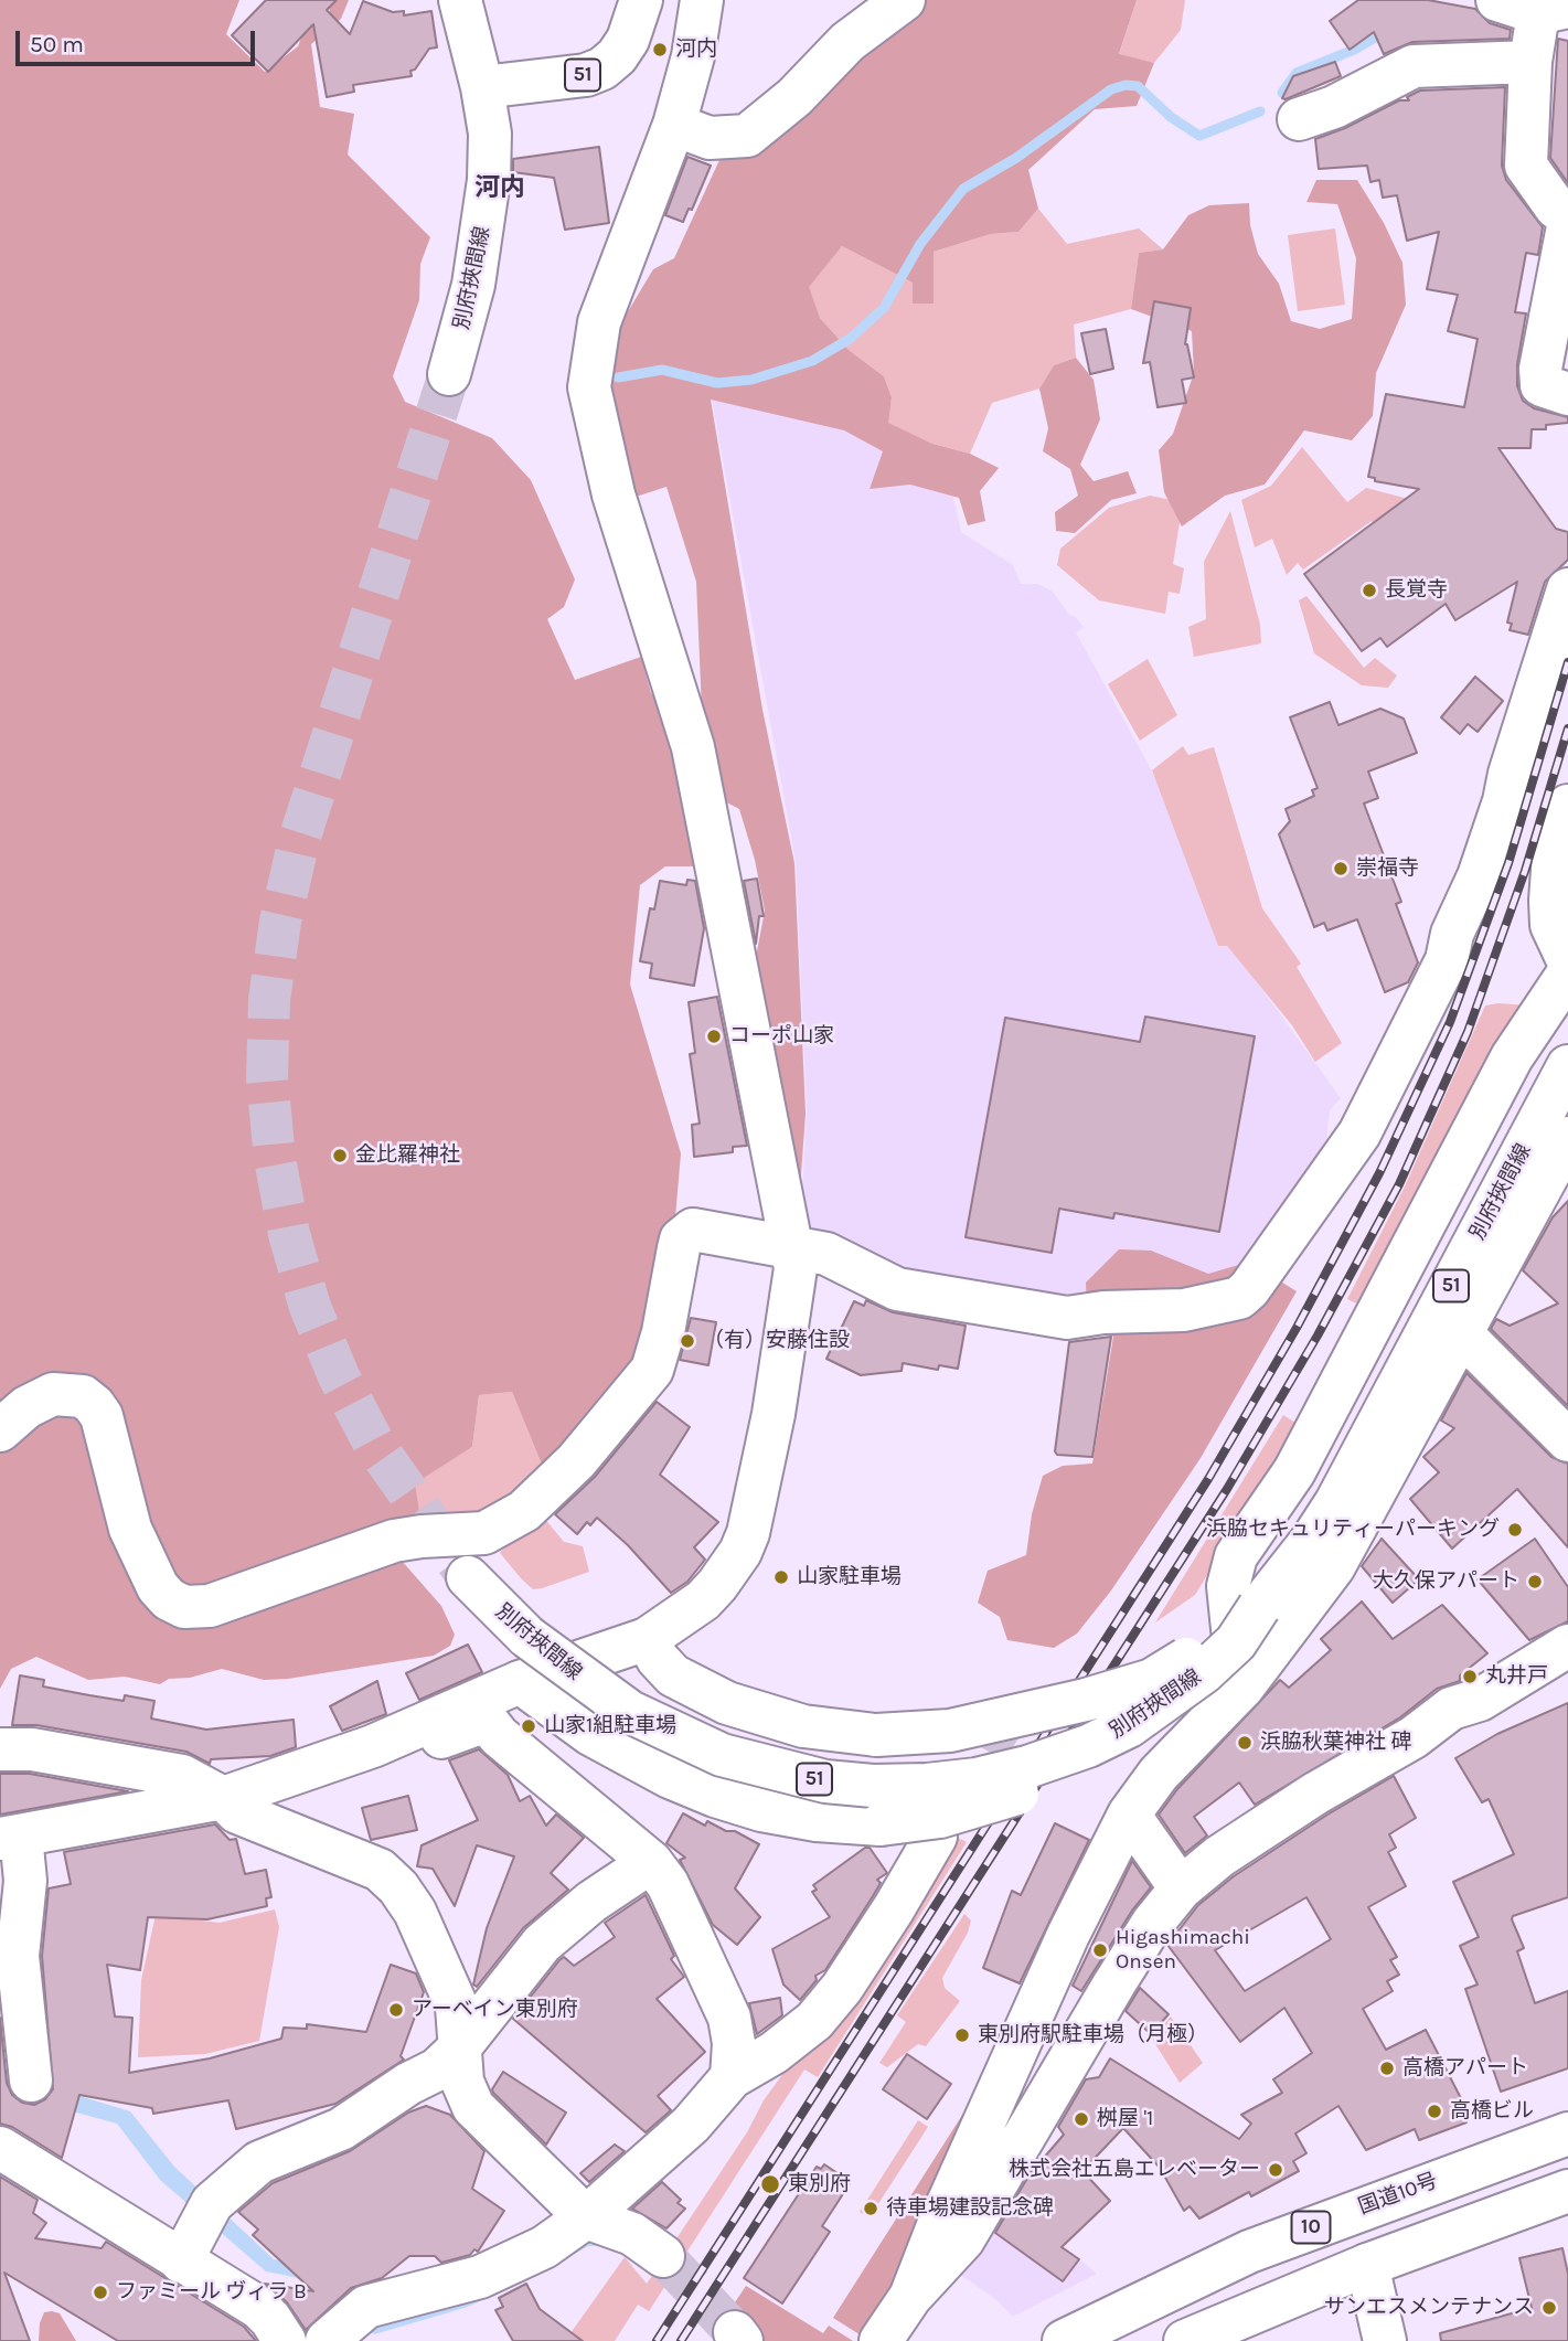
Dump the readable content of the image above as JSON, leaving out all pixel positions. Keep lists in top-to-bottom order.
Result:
{
  "streets": {
    "main road": [
      "51",
      "別府挾間線",
      "国道10号",
      "10"
    ]
  },
  "crossings": [
    ["51", "別府挾間線"]
  ],
  "districts": ["河内"],
  "places": [
    "河内",
    "長覚寺",
    "崇福寺",
    "コーポ山家",
    "金比羅神社",
    "（有）安藤住設",
    "浜脇セキュリティーパーキング",
    "山家駐車場",
    "大久保アパート",
    "丸井戸",
    "山家1組駐車場",
    "浜脇秋葉神社 碑",
    "Higashimachi Onsen",
    "アーベイン東別府",
    "東別府駅駐車場（月極）",
    "高橋アパート",
    "高橋ビル",
    "桝屋 '1",
    "株式会社五島エレベーター",
    "東別府",
    "待車場建設記念碑",
    "ファミール ヴィラ B",
    "サンエスメンテナンス"
  ],
  "scale_bar": "50 m"
}
